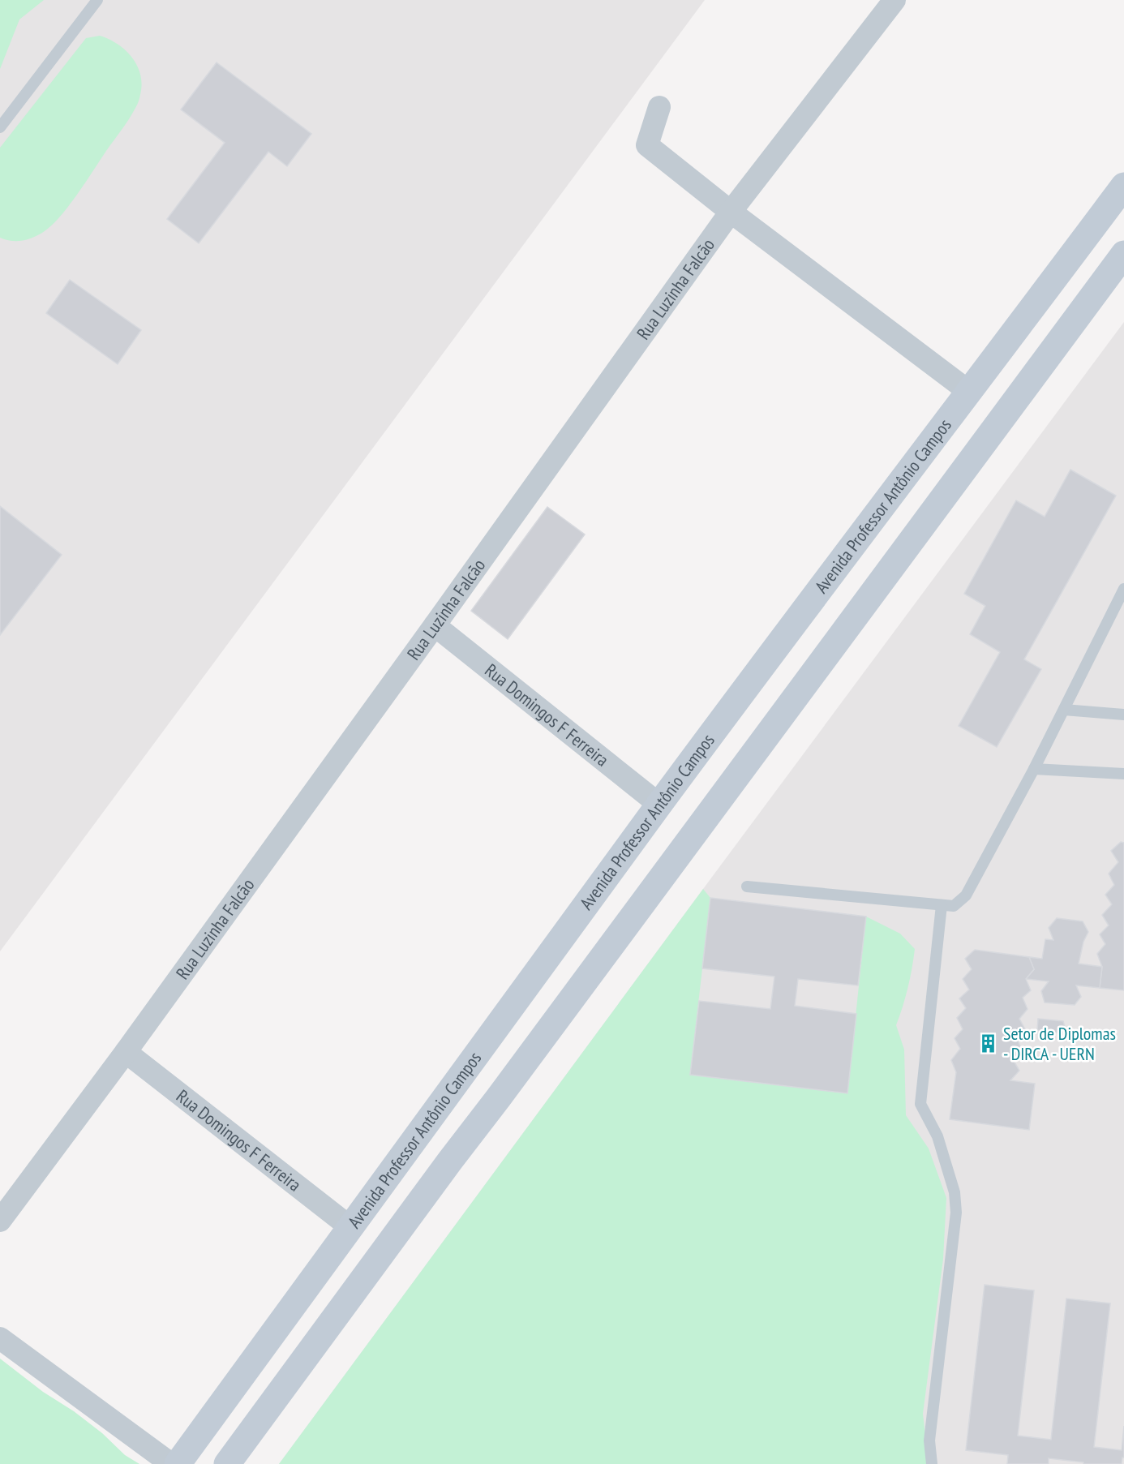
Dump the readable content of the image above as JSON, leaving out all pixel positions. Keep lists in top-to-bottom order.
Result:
{
  "streets": {
    "street": ["Rua Luzinha Falcão", "Avenida Professor Antônio Campos", "Rua Domingos F Ferreira"]
  },
  "crossings": [
    ["Rua Luzinha Falcão", "Rua Domingos F Ferreira"],
    ["Avenida Professor Antônio Campos", "Rua Domingos F Ferreira"]
  ],
  "places": {
    "building": ["Setor de Diplomas - DIRCA - UERN"]
  }
}
